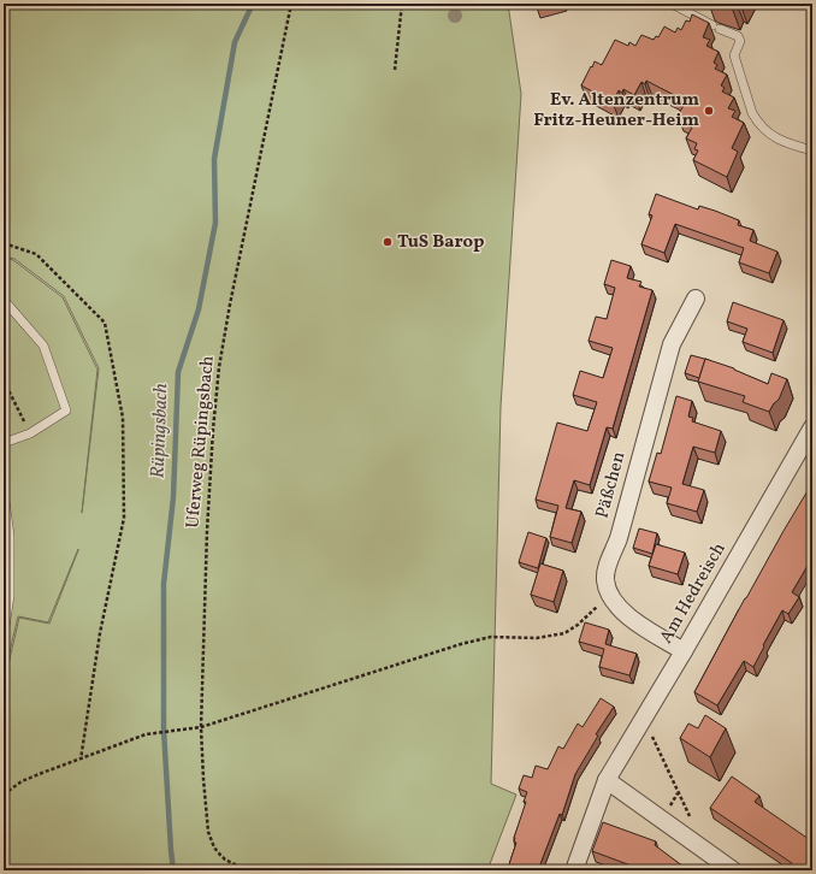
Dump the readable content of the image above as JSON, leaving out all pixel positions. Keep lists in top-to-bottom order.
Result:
{
  "streets": {
    "street": ["Päßchen", "Am Hedreisch"],
    "path": ["Uferweg Rüpingsbach"]
  },
  "water": ["Rüpingsbach"],
  "places": ["Ev. Altenzentrum Fritz-Heuner-Heim", "TuS Barop"]
}
